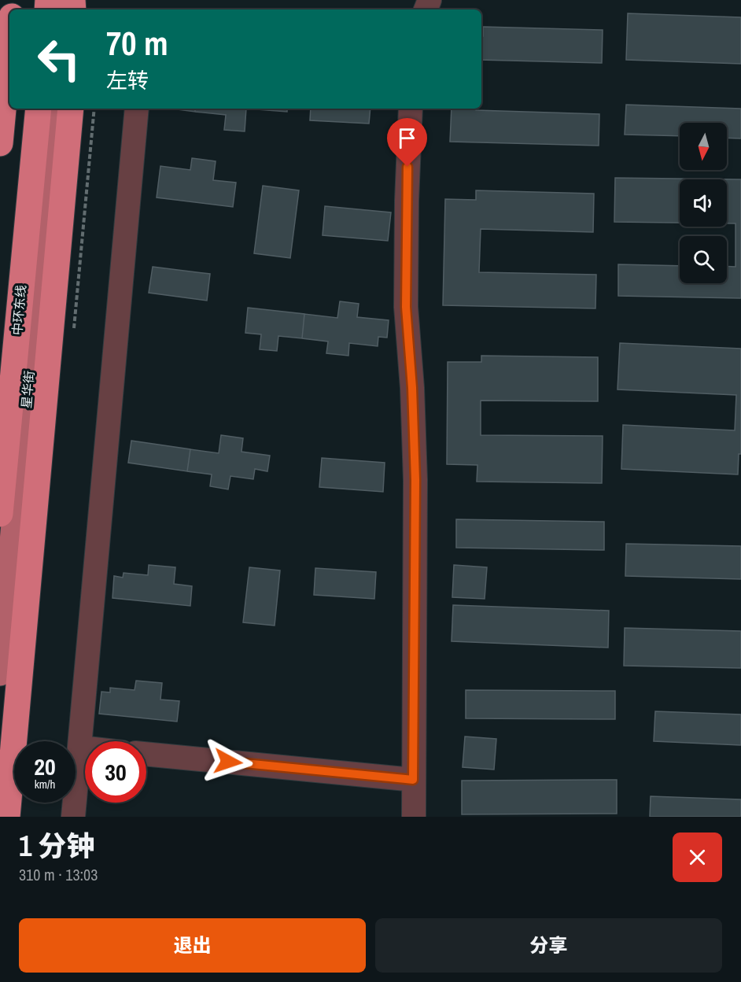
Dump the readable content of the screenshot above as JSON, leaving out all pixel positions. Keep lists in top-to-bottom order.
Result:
{
  "streets": {
    "highway": ["中环东线"],
    "main road": ["星华街"]
  },
  "north": "bottom",
  "page": {
    "turn": ["70 m", "左转"],
    "speed": "20 km/h",
    "limit": "30",
    "heading": ["1 分钟", "310 m · 13:03"],
    "buttons": ["退出", "分享"]
  }
}
